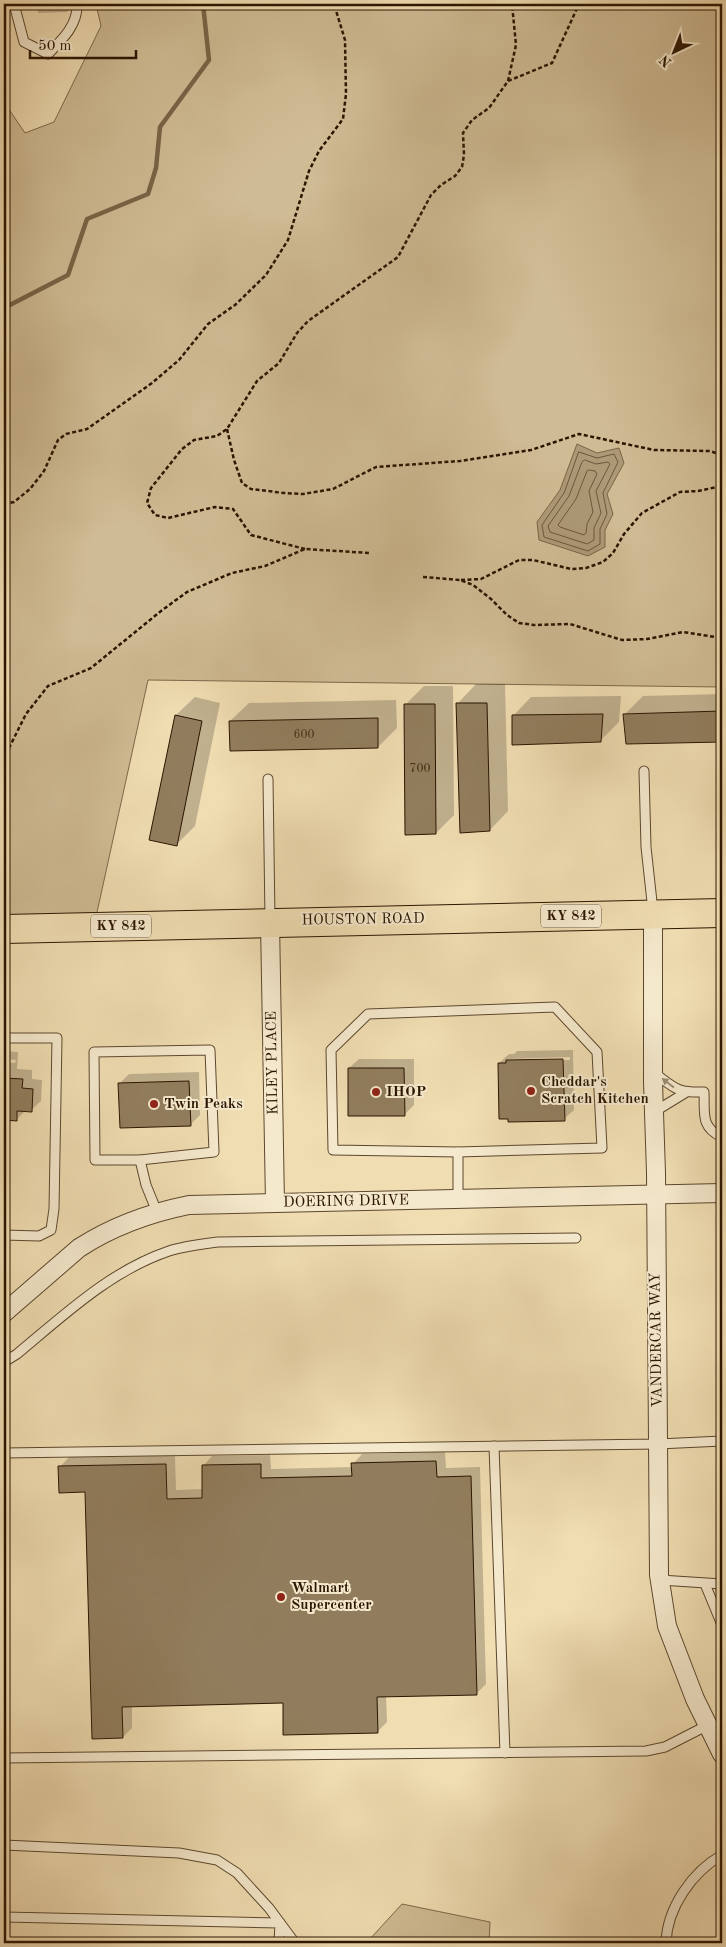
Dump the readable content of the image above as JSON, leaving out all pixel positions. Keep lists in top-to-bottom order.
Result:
{
  "streets": {
    "main road": ["KY 842", "HOUSTON ROAD"],
    "street": ["KILEY PLACE", "DOERING DRIVE", "VANDERCAR WAY"]
  },
  "crossings": [
    ["HOUSTON ROAD", "KILEY PLACE"],
    ["HOUSTON ROAD", "VANDERCAR WAY"],
    ["KILEY PLACE", "DOERING DRIVE"],
    ["DOERING DRIVE", "VANDERCAR WAY"]
  ],
  "places": [
    "Cheddar's Scratch Kitchen",
    "IHOP",
    "Twin Peaks",
    "Walmart Supercenter"
  ],
  "house_numbers": ["600", "700"],
  "scale_bar": "50 m",
  "north": "bottom left"
}
